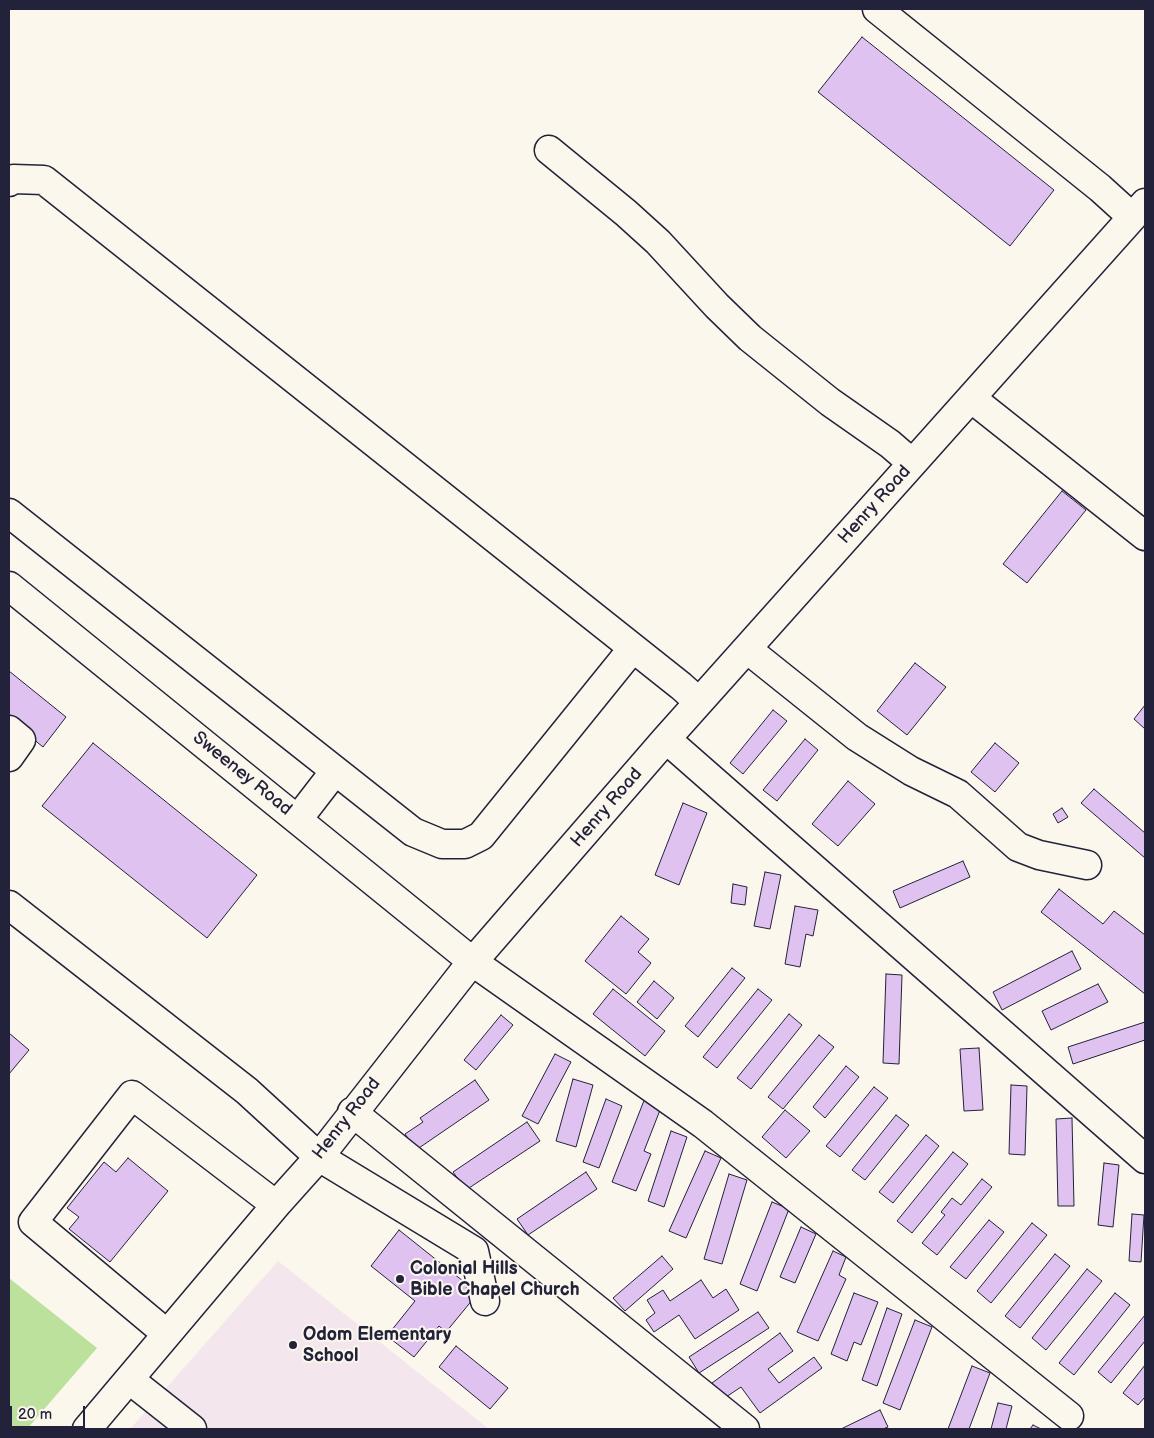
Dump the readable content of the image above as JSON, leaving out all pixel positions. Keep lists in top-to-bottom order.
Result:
{
  "streets": {
    "street": ["Henry Road", "Sweeney Road"]
  },
  "crossings": [
    ["Henry Road", "Sweeney Road"]
  ],
  "places": ["Colonial Hills Bible Chapel Church", "Odom Elementary School"],
  "scale_bar": "20 m"
}
